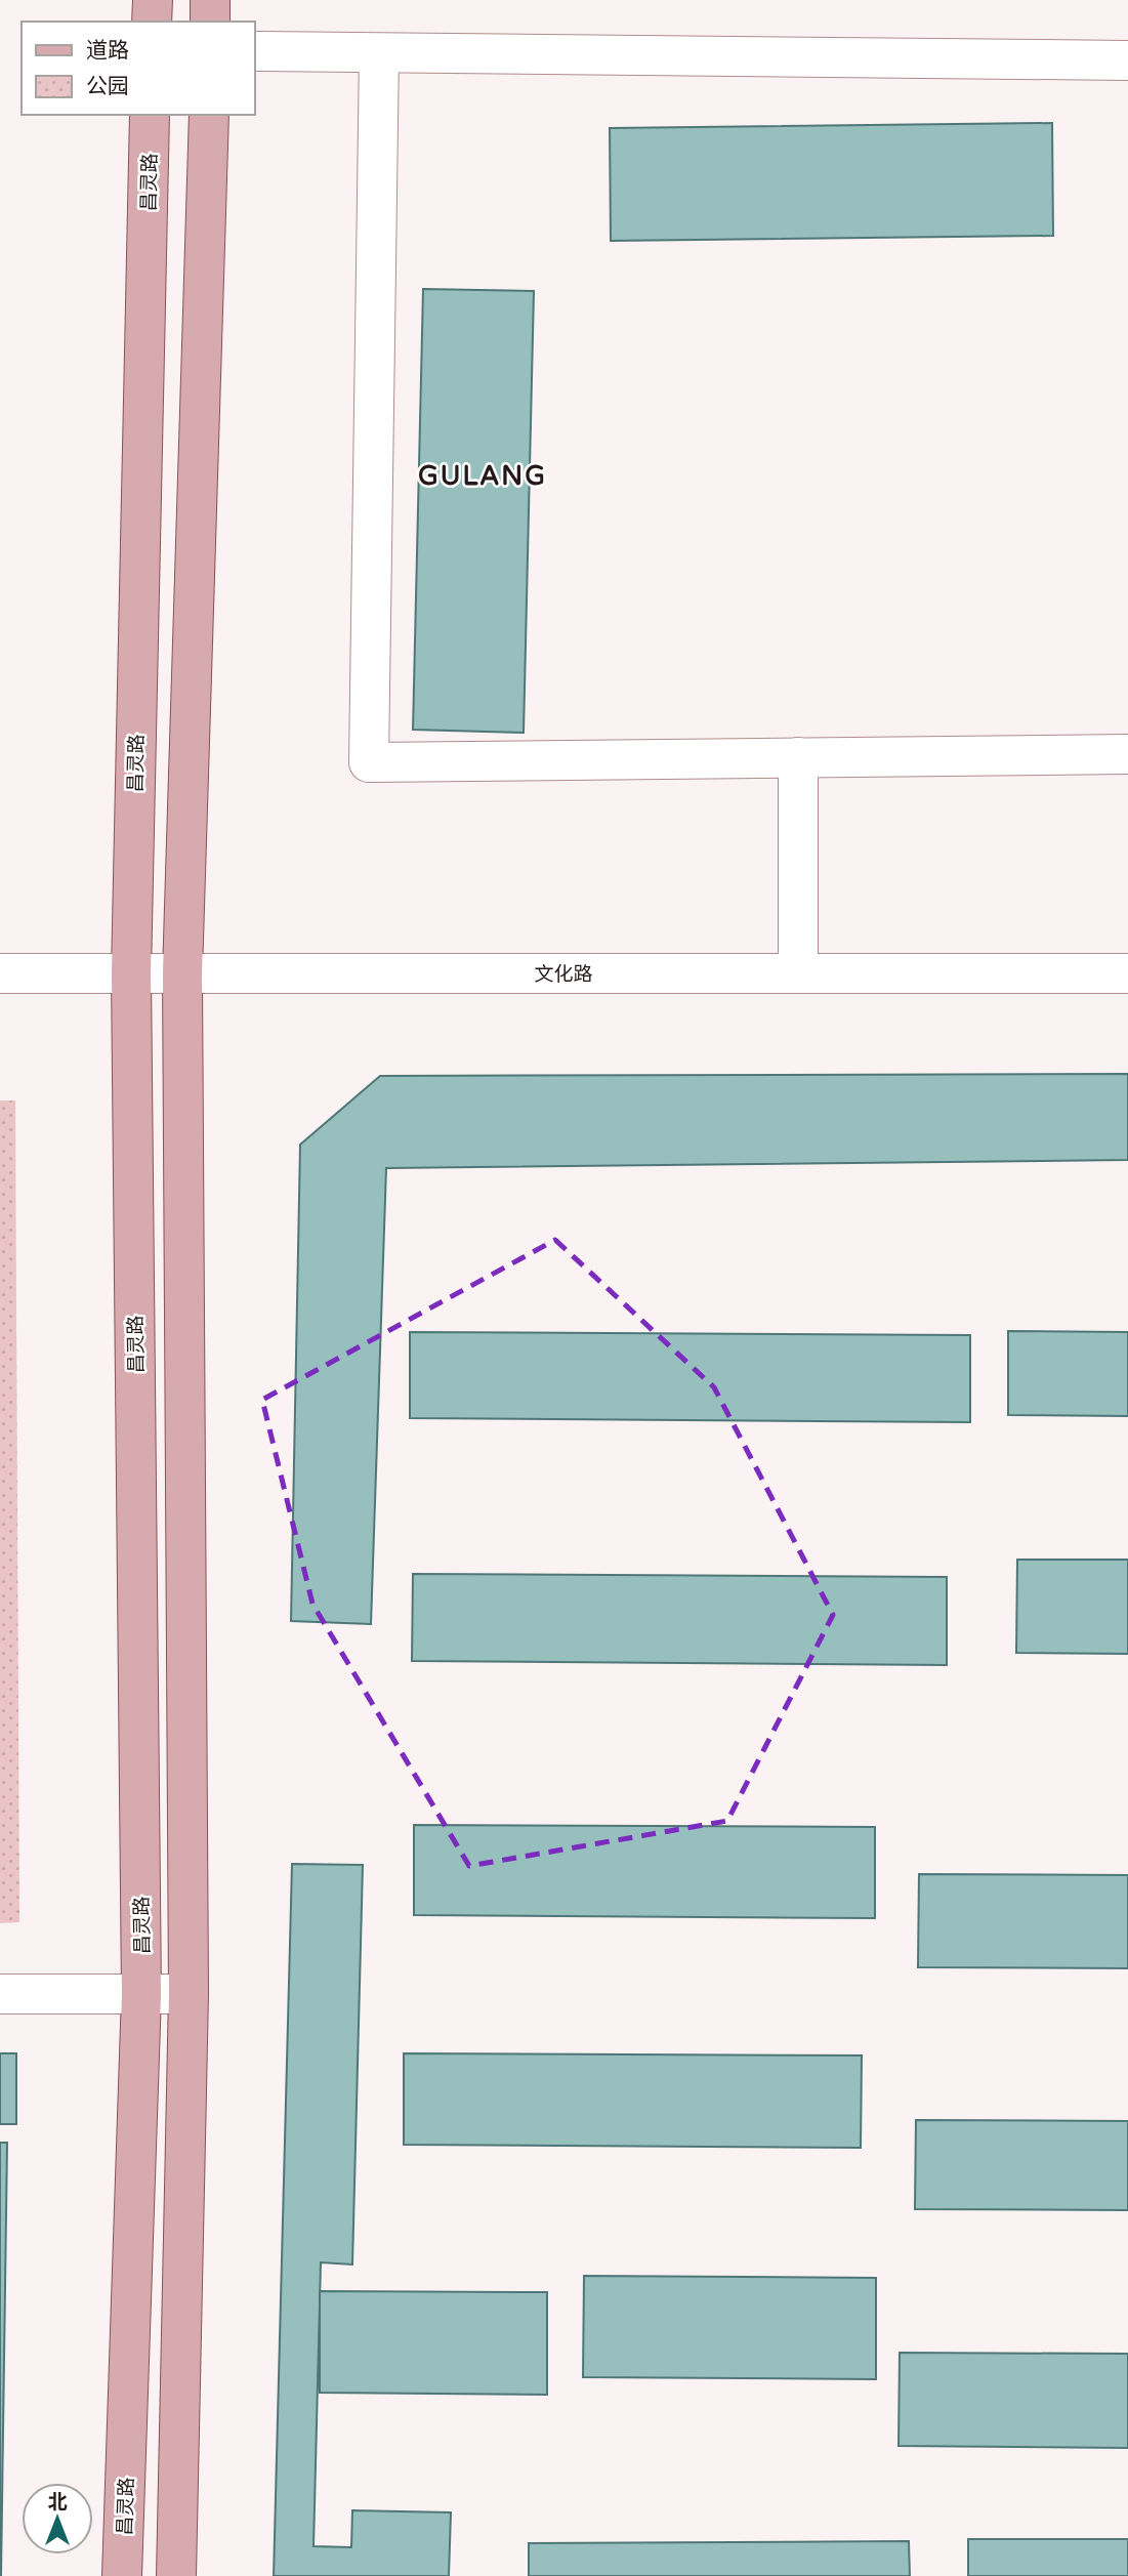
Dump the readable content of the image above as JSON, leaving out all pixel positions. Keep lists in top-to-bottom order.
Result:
{
  "streets": {
    "main road": ["昌灵路"],
    "street": ["文化路"]
  },
  "crossings": [
    ["昌灵路", "文化路"]
  ],
  "districts": ["GULANG"],
  "legend": ["道路", "公园"],
  "north": "top"
}
